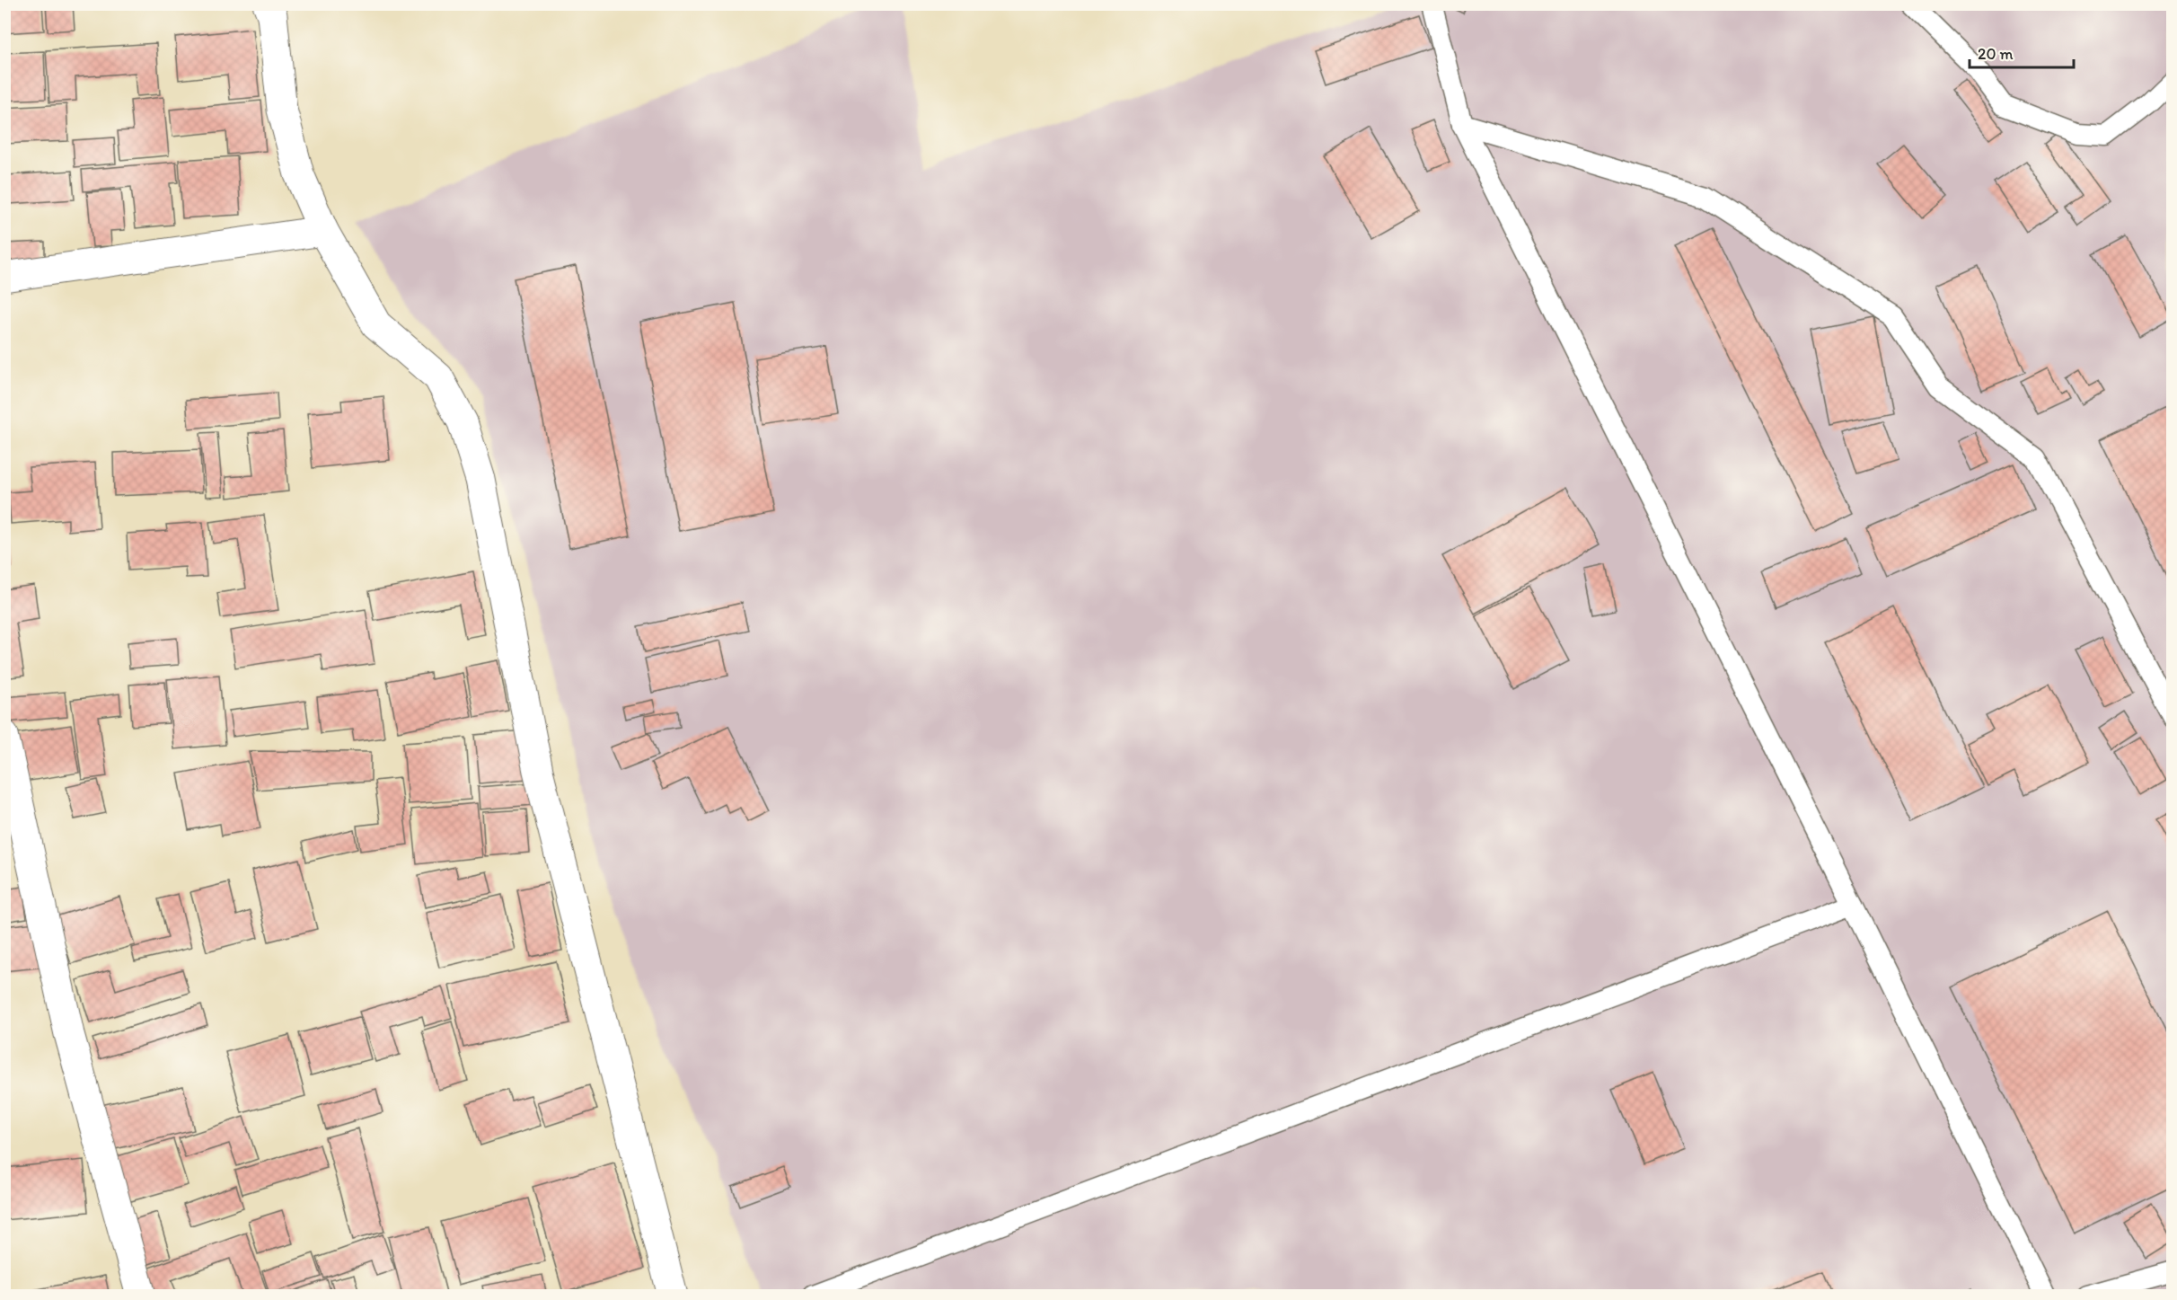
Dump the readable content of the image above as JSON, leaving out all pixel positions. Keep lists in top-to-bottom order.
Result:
{
  "scale_bar": "20 m"
}
